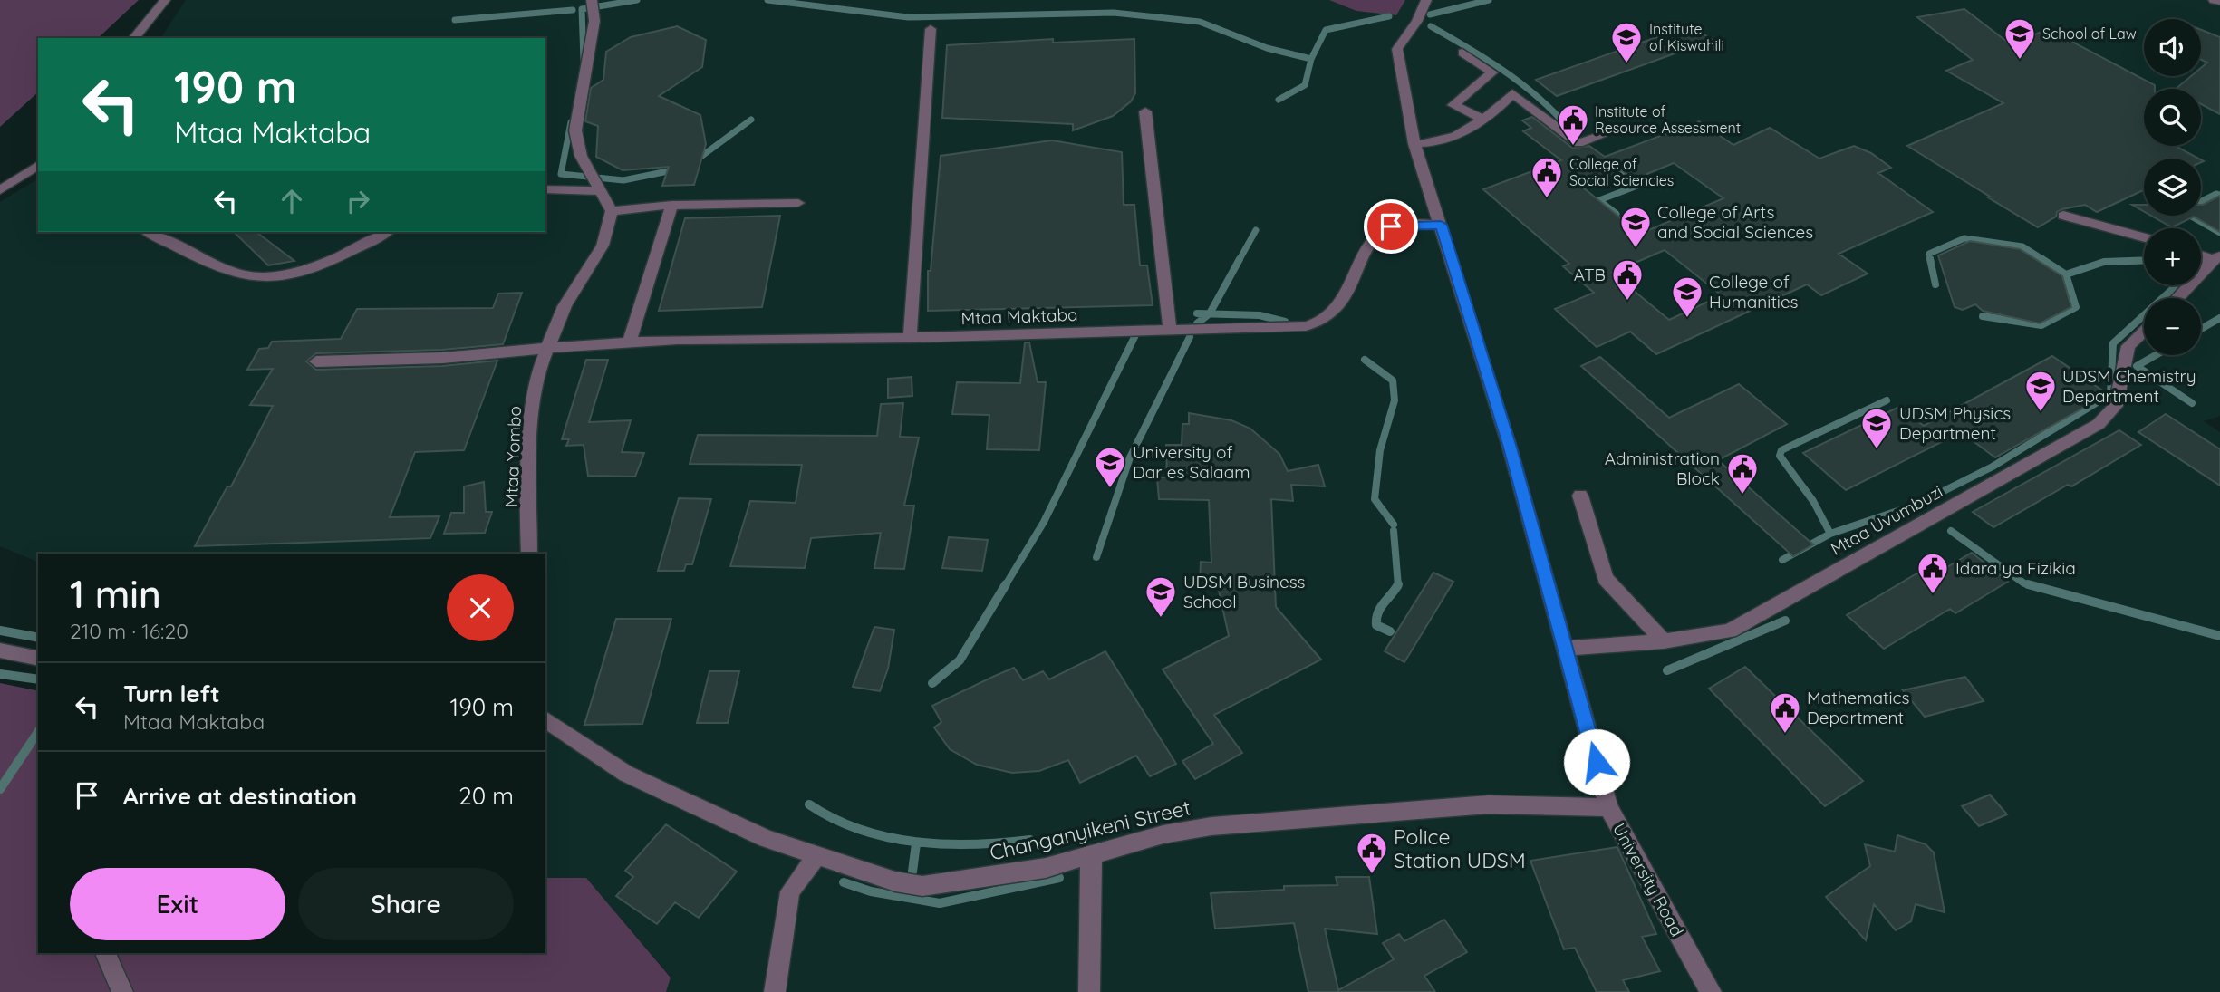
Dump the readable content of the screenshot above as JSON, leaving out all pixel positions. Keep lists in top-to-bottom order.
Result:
{
  "streets": {
    "street": [
      "Mtaa Maktaba",
      "Mtaa Yombo",
      "Mtaa Uvumbuzi",
      "Changanyikeni Street",
      "University Road"
    ]
  },
  "crossings": [
    ["Mtaa Maktaba", "Mtaa Yombo"],
    ["Mtaa Maktaba", "University Road"],
    ["Mtaa Uvumbuzi", "University Road"],
    ["Changanyikeni Street", "University Road"]
  ],
  "places": {
    "school or university": [
      "School of Law",
      "Institute of Kiswahili",
      "College of Arts and Social Sciences",
      "College of Humanities",
      "UDSM Chemistry Department",
      "UDSM Physics Department",
      "University of Dar es Salaam",
      "UDSM Business School"
    ],
    "public building": [
      "Institute of Resource Assessment",
      "College of Social Sciencies",
      "ATB",
      "Administration Block",
      "Idara ya Fizikia",
      "Mathematics Department",
      "Police Station UDSM"
    ]
  },
  "page": {
    "map_buttons": ["+", "−"],
    "turn": ["190 m", "Mtaa Maktaba"],
    "heading": ["1 min", "210 m · 16:20"],
    "list": [
      {
        "name": "Turn left",
        "note": "Mtaa Maktaba",
        "value": "190 m"
      },
      {
        "name": "Arrive at destination",
        "value": "20 m"
      }
    ],
    "buttons": ["Exit", "Share"]
  }
}
